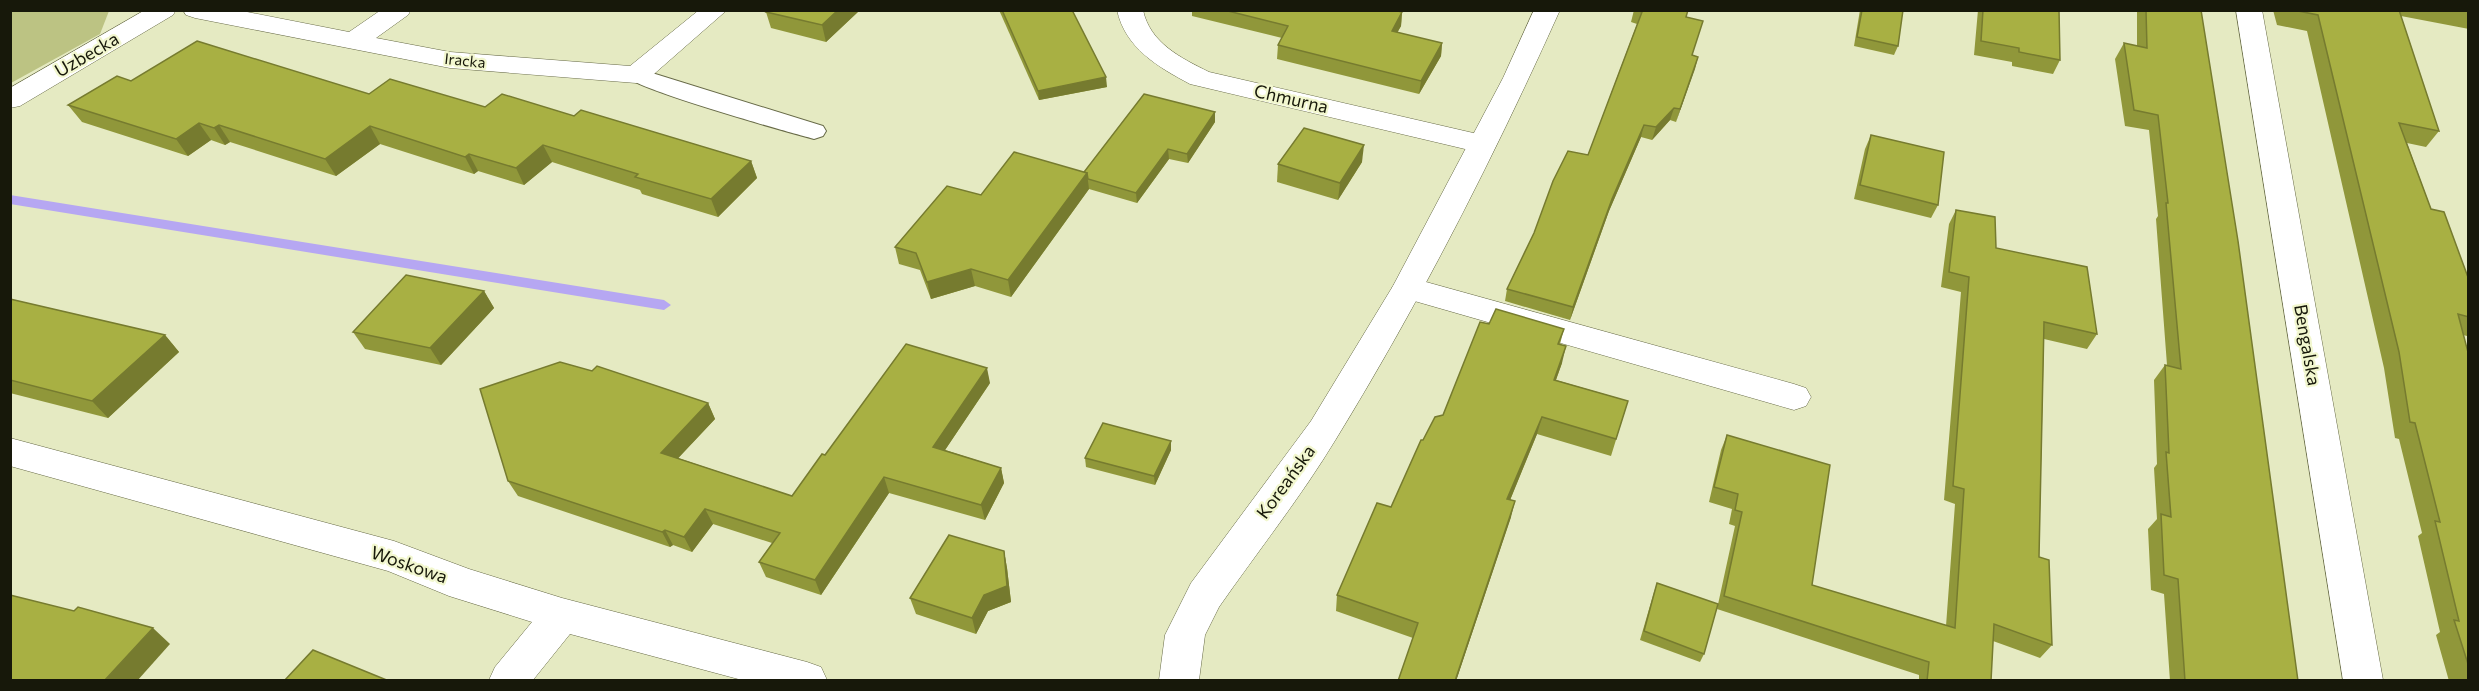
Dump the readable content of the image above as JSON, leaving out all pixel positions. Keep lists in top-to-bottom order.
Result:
{
  "streets": {
    "street": [
      "Uzbecka",
      "Iracka",
      "Chmurna",
      "Bengalska",
      "Koreańska",
      "Woskowa"
    ]
  },
  "crossings": [
    ["Chmurna", "Koreańska"]
  ]
}
